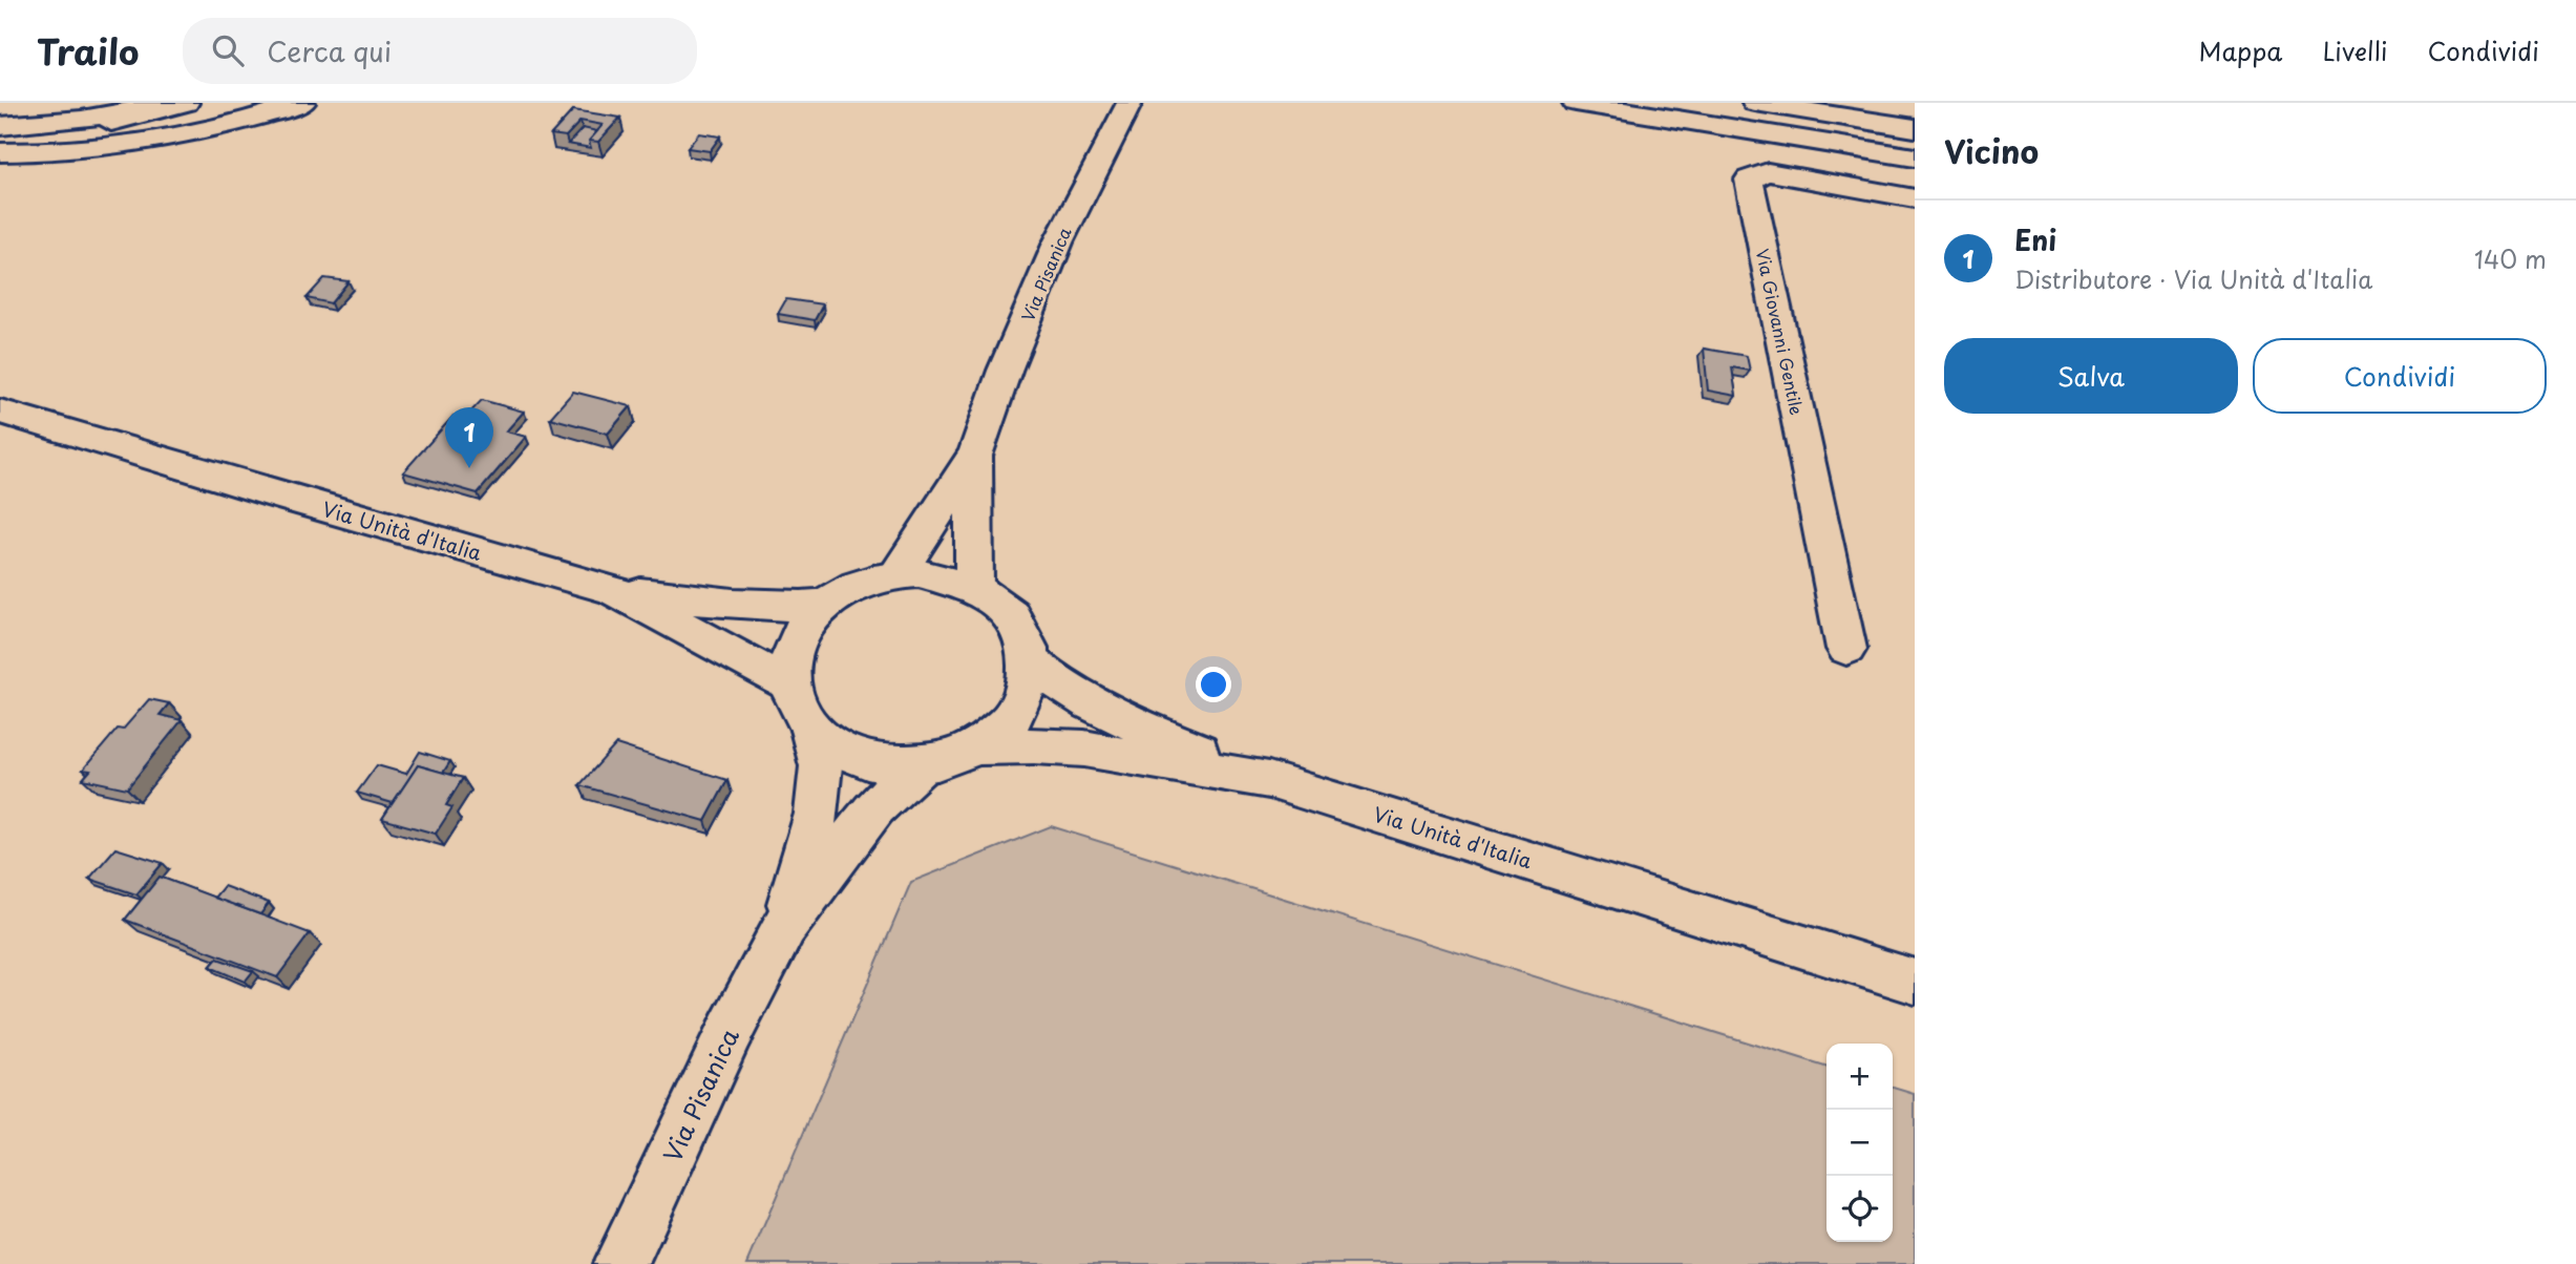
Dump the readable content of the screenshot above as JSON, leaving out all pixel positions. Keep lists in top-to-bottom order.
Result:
{
  "streets": {
    "main road": ["Via Pisanica", "Via Giovanni Gentile", "Via Unità d'Italia"]
  },
  "crossings": [
    ["Via Pisanica", "Via Unità d'Italia"]
  ],
  "page": {
    "header": "Trailo",
    "search": "Cerca qui",
    "nav": ["Mappa", "Livelli", "Condividi"],
    "heading": "Vicino",
    "list": [
      {
        "mark": "1",
        "name": "Eni",
        "note": "Distributore · Via Unità d'Italia",
        "value": "140 m"
      }
    ],
    "buttons": ["Salva", "Condividi"],
    "pins": "1",
    "map_buttons": ["+", "−"]
  }
}
